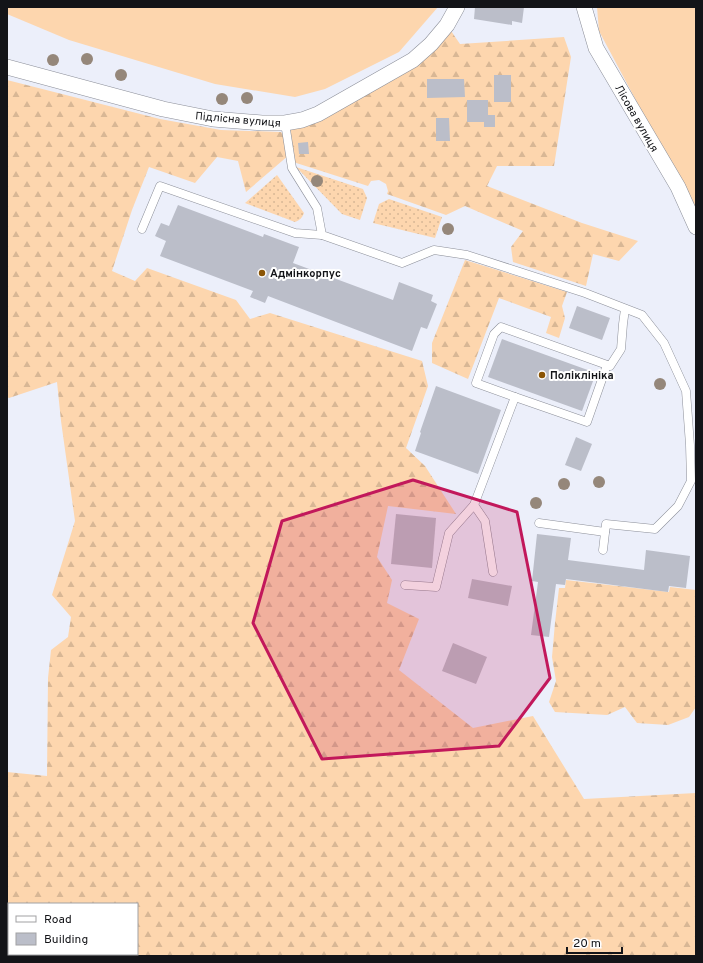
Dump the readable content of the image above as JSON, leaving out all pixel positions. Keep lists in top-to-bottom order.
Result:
{
  "streets": {
    "street": ["Лісова вулиця", "Підлісна вулиця"]
  },
  "places": ["Адмінкорпус", "Поліклініка"],
  "legend": ["Road", "Building"],
  "scale_bar": "20 m"
}
